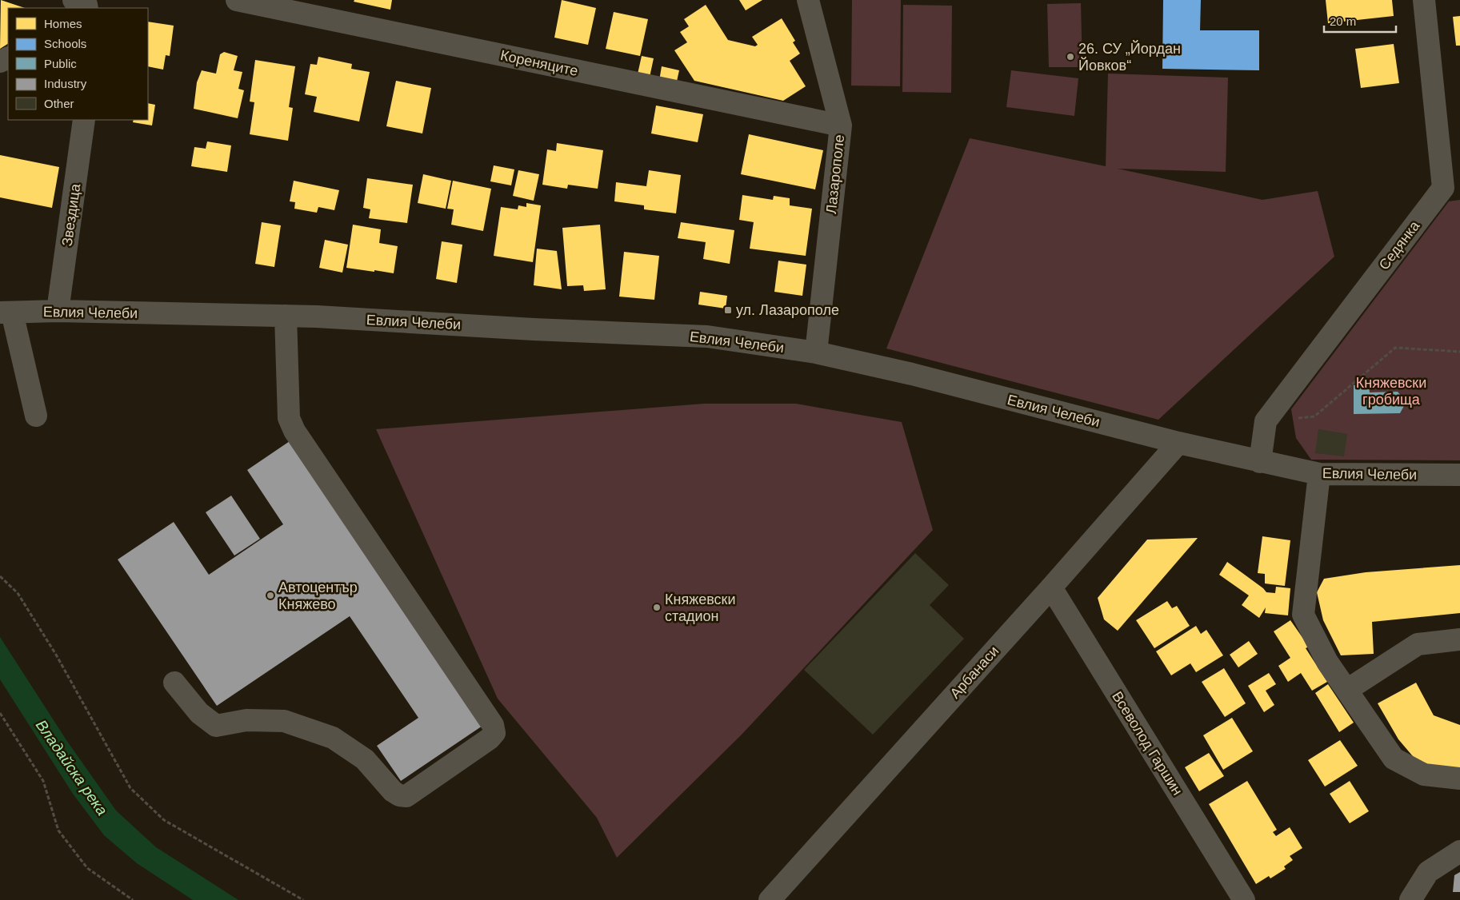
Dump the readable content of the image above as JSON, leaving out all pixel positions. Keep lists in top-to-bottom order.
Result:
{
  "streets": {
    "street": [
      "Кореняците",
      "Лазарополе",
      "Звездица",
      "Седянка",
      "Евлия Челеби",
      "Арбанаси",
      "Всеволод Гаршин"
    ]
  },
  "crossings": [
    ["Кореняците", "Лазарополе"],
    ["Лазарополе", "Евлия Челеби"],
    ["Звездица", "Евлия Челеби"],
    ["Седянка", "Евлия Челеби"],
    ["Евлия Челеби", "Арбанаси"],
    ["Арбанаси", "Всеволод Гаршин"]
  ],
  "water": ["Владайска река"],
  "parks": ["Княжевски гробища"],
  "places": {
    "other": ["26. СУ „Йордан Йовков“", "Автоцентър Княжево", "Княжевски стадион"],
    "transit": ["ул. Лазарополе"]
  },
  "legend": [
    "Homes",
    "Schools",
    "Public",
    "Industry",
    "Other"
  ],
  "scale_bar": "20 m"
}
